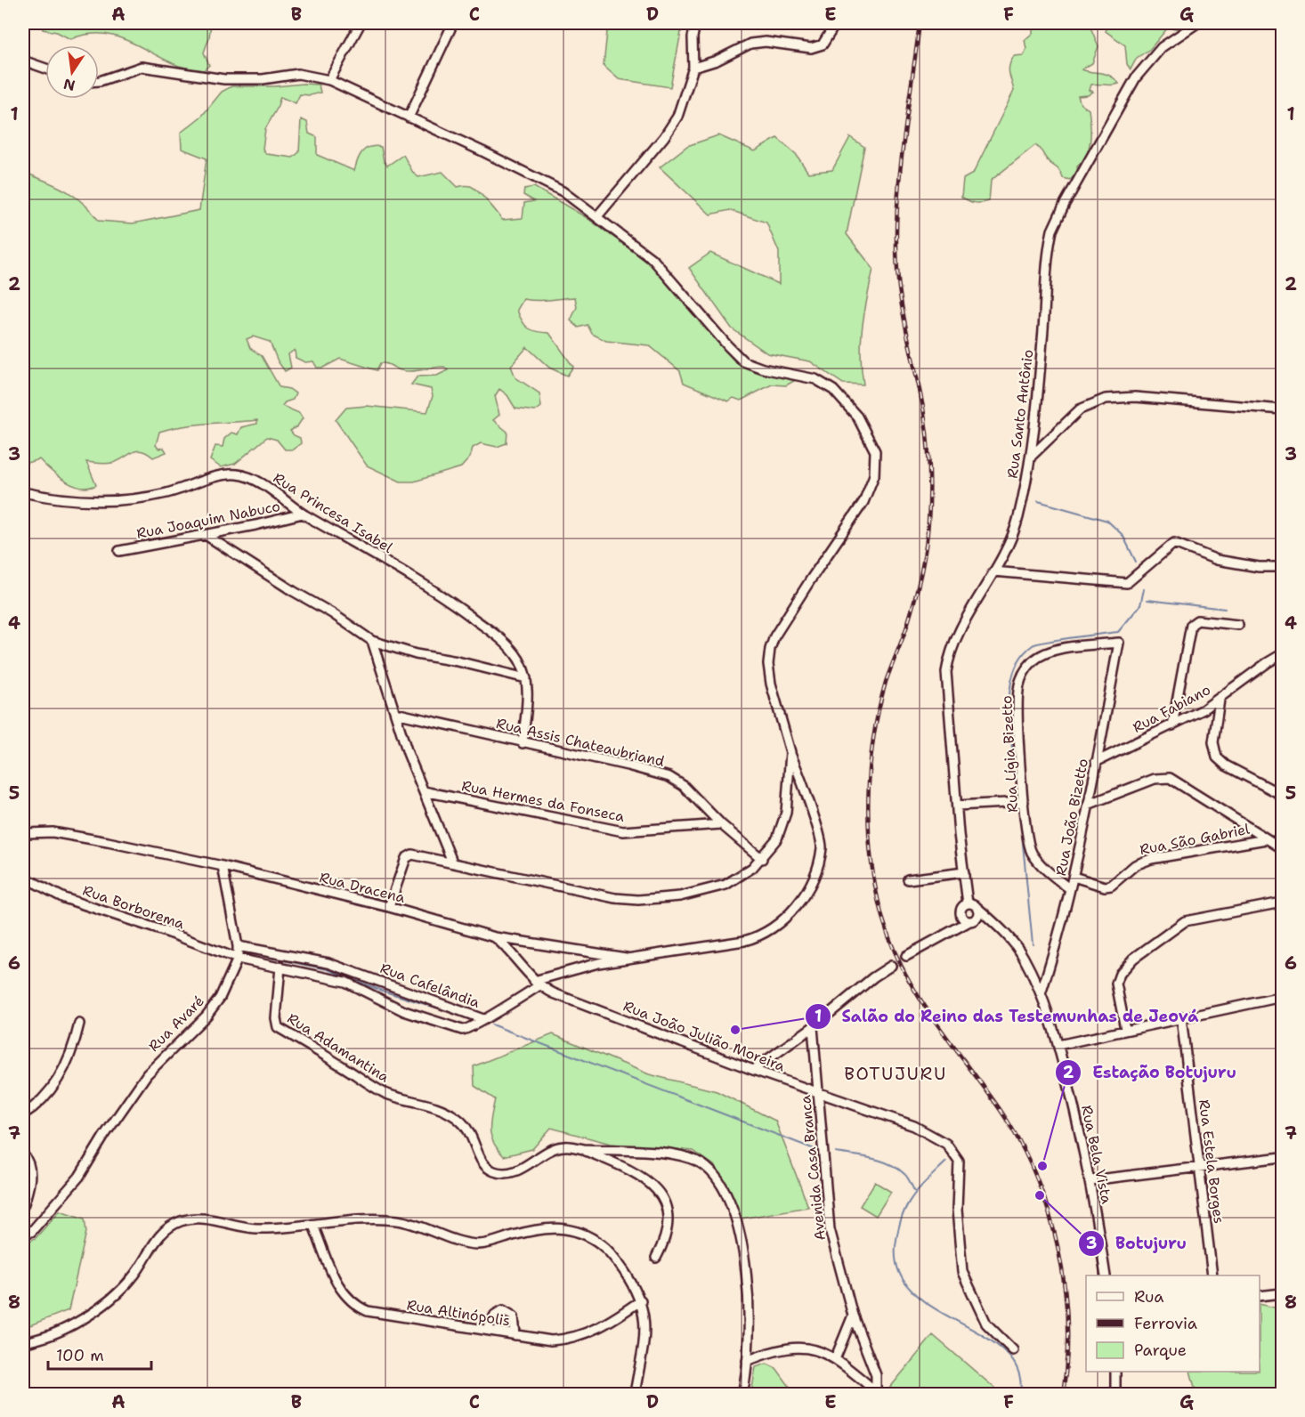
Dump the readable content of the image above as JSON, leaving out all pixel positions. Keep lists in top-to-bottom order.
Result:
{
  "streets": {
    "street": [
      "Rua Santo Antônio",
      "Rua Princesa Isabel",
      "Rua Joaquim Nabuco",
      "Rua Fabiano",
      "Rua Assis Chateaubriand",
      "Rua Lígia Bizetto",
      "Rua Hermes da Fonseca",
      "Rua João Bizetto",
      "Rua São Gabriel",
      "Rua Dracena",
      "Rua Borborema",
      "Rua Cafelândia",
      "Rua Avaré",
      "Rua João Julião Moreira",
      "Rua Adamantina",
      "Rua Bela Vista",
      "Rua Estela Borges",
      "Avenida Casa Branca",
      "Rua Altinópolis"
    ]
  },
  "crossings": [
    ["Rua Santo Antônio", "Rua Bela Vista"],
    ["Rua Princesa Isabel", "Rua Joaquim Nabuco"],
    ["Rua Princesa Isabel", "Rua Assis Chateaubriand"],
    ["Rua Fabiano", "Rua João Bizetto"],
    ["Rua Assis Chateaubriand", "Rua Hermes da Fonseca"],
    ["Rua Lígia Bizetto", "Rua João Bizetto"],
    ["Rua João Bizetto", "Rua São Gabriel"],
    ["Rua João Bizetto", "Rua Bela Vista"],
    ["Rua Dracena", "Rua Avaré"],
    ["Rua Dracena", "Rua João Julião Moreira"],
    ["Rua Borborema", "Rua Cafelândia"],
    ["Rua Borborema", "Rua Avaré"],
    ["Rua Cafelândia", "Rua Avaré"],
    ["Rua Cafelândia", "Rua Adamantina"],
    ["Rua João Julião Moreira", "Avenida Casa Branca"]
  ],
  "districts": ["BOTUJURU"],
  "places": ["Salão do Reino das Testemunhas de Jeová", "Estação Botujuru", "Botujuru"],
  "legend": ["Rua", "Ferrovia", "Parque"],
  "scale_bar": "100 m",
  "north": "bottom",
  "grid": {
    "columns": [
      "A",
      "B",
      "C",
      "D",
      "E",
      "F",
      "G"
    ],
    "rows": [
      "1",
      "2",
      "3",
      "4",
      "5",
      "6",
      "7",
      "8"
    ]
  }
}
